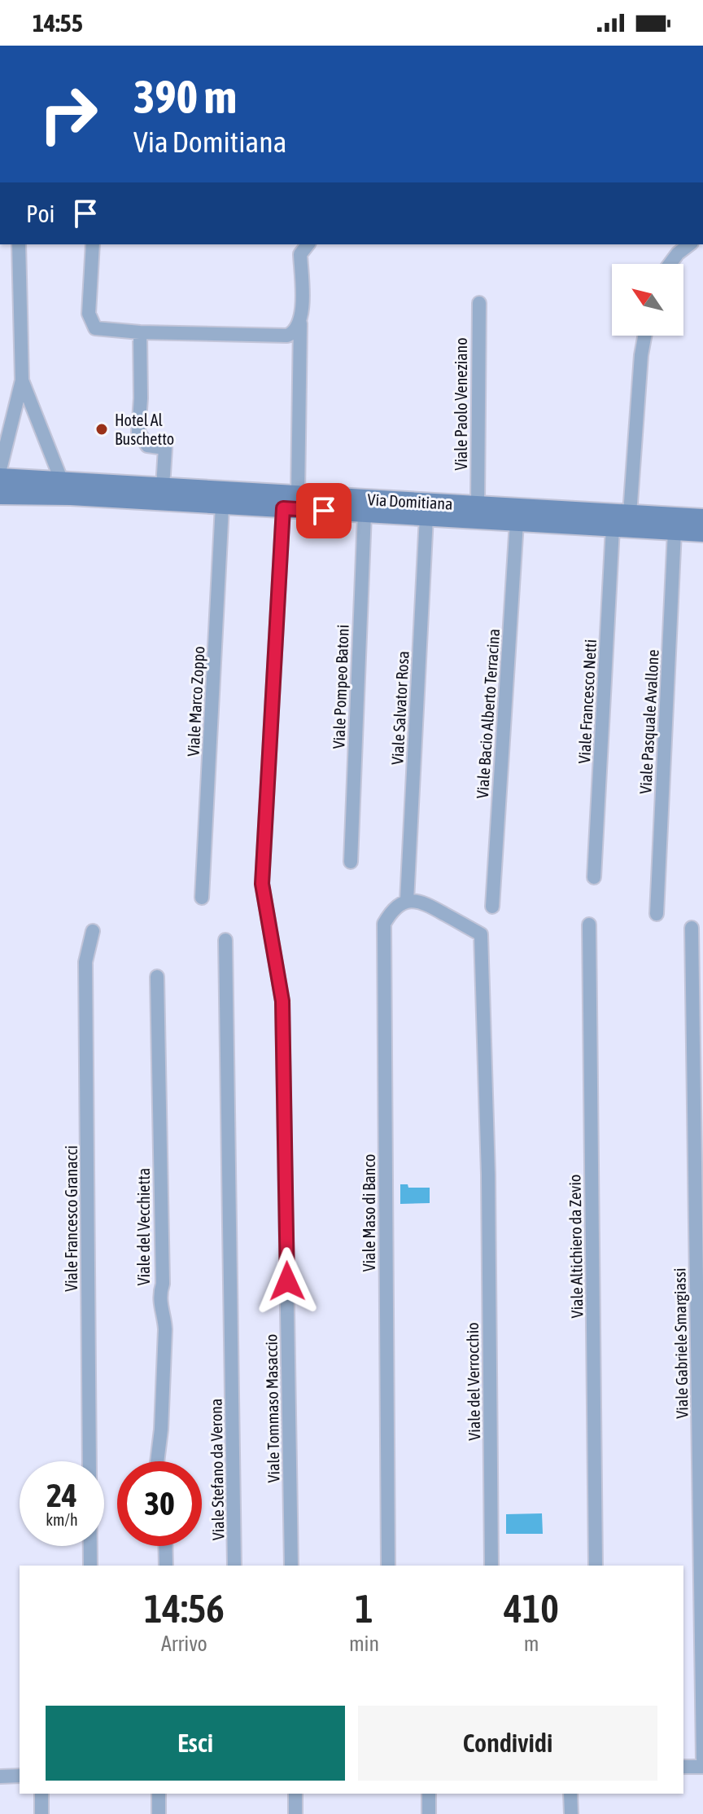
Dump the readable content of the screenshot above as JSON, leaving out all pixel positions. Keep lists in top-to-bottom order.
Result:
{
  "streets": {
    "main road": ["Via Domitiana"],
    "street": [
      "Viale Paolo Veneziano",
      "Viale Pompeo Batoni",
      "Viale Marco Zoppo",
      "Viale Francesco Netti",
      "Viale Salvator Rosa",
      "Viale Bacio Alberto Terracina",
      "Viale Pasquale Avallone",
      "Viale Maso di Banco",
      "Viale Francesco Granacci",
      "Viale del Vecchietta",
      "Viale Altichiero da Zevio",
      "Viale Gabriele Smargiassi",
      "Viale del Verrocchio",
      "Viale Tommaso Masaccio",
      "Viale Stefano da Verona"
    ]
  },
  "crossings": [
    ["Viale Paolo Veneziano", "Via Domitiana"],
    ["Via Domitiana", "Viale Pompeo Batoni"],
    ["Via Domitiana", "Viale Marco Zoppo"],
    ["Via Domitiana", "Viale Francesco Netti"],
    ["Via Domitiana", "Viale Salvator Rosa"],
    ["Via Domitiana", "Viale Bacio Alberto Terracina"],
    ["Via Domitiana", "Viale Pasquale Avallone"],
    ["Via Domitiana", "Viale Tommaso Masaccio"],
    ["Viale Salvator Rosa", "Viale Maso di Banco"],
    ["Viale Salvator Rosa", "Viale del Verrocchio"],
    ["Viale Maso di Banco", "Viale del Verrocchio"]
  ],
  "places": ["Hotel Al Buschetto"],
  "north": "top left",
  "page": {
    "status": "14:55",
    "turn": ["390 m", "Via Domitiana"],
    "then": "Poi",
    "speed": "24 km/h",
    "limit": "30",
    "eta": [
      "14:56",
      "Arrivo",
      "1",
      "min",
      "410",
      "m"
    ],
    "buttons": ["Esci", "Condividi"]
  }
}
